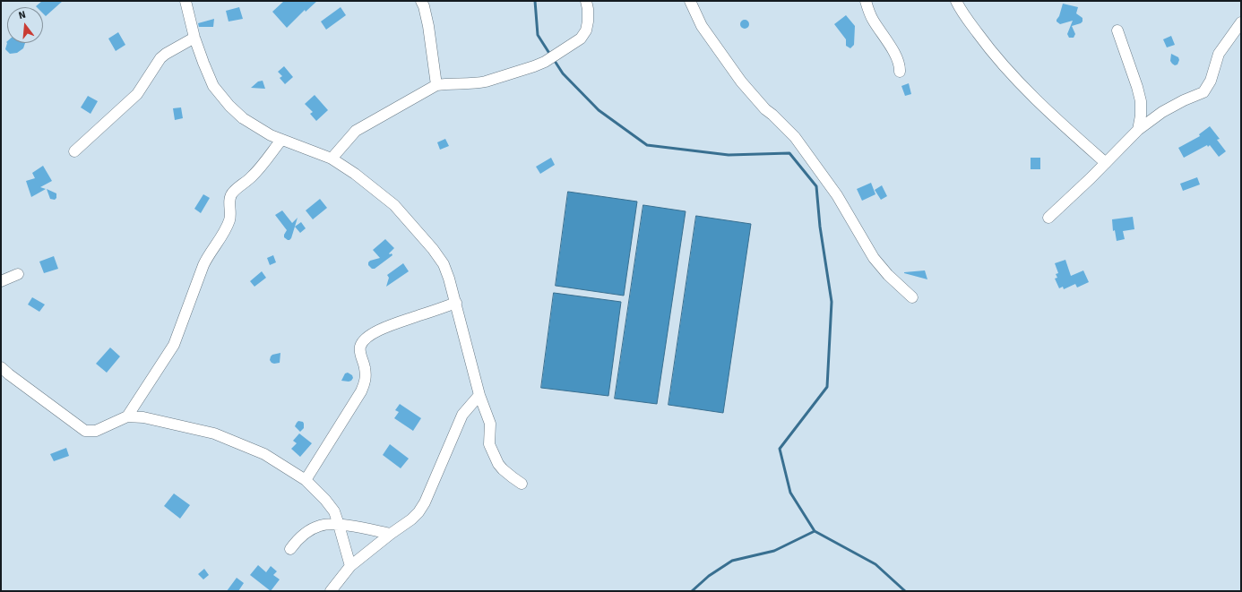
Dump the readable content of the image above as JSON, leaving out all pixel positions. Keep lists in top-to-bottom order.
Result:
{
  "north": "top"
}
